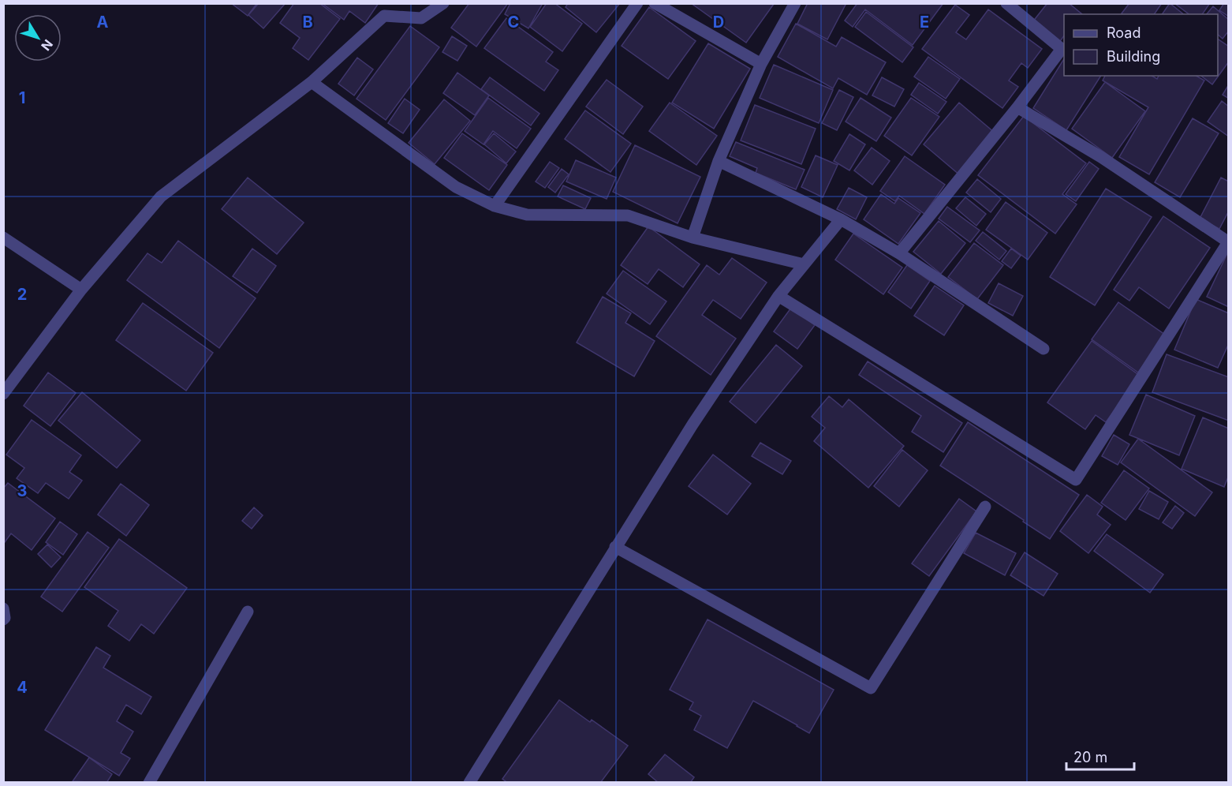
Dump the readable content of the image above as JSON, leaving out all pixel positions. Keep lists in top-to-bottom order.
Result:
{
  "legend": ["Road", "Building"],
  "scale_bar": "20 m",
  "north": "bottom right",
  "grid": {
    "columns": [
      "A",
      "B",
      "C",
      "D",
      "E"
    ],
    "rows": [
      "1",
      "2",
      "3",
      "4"
    ]
  }
}
